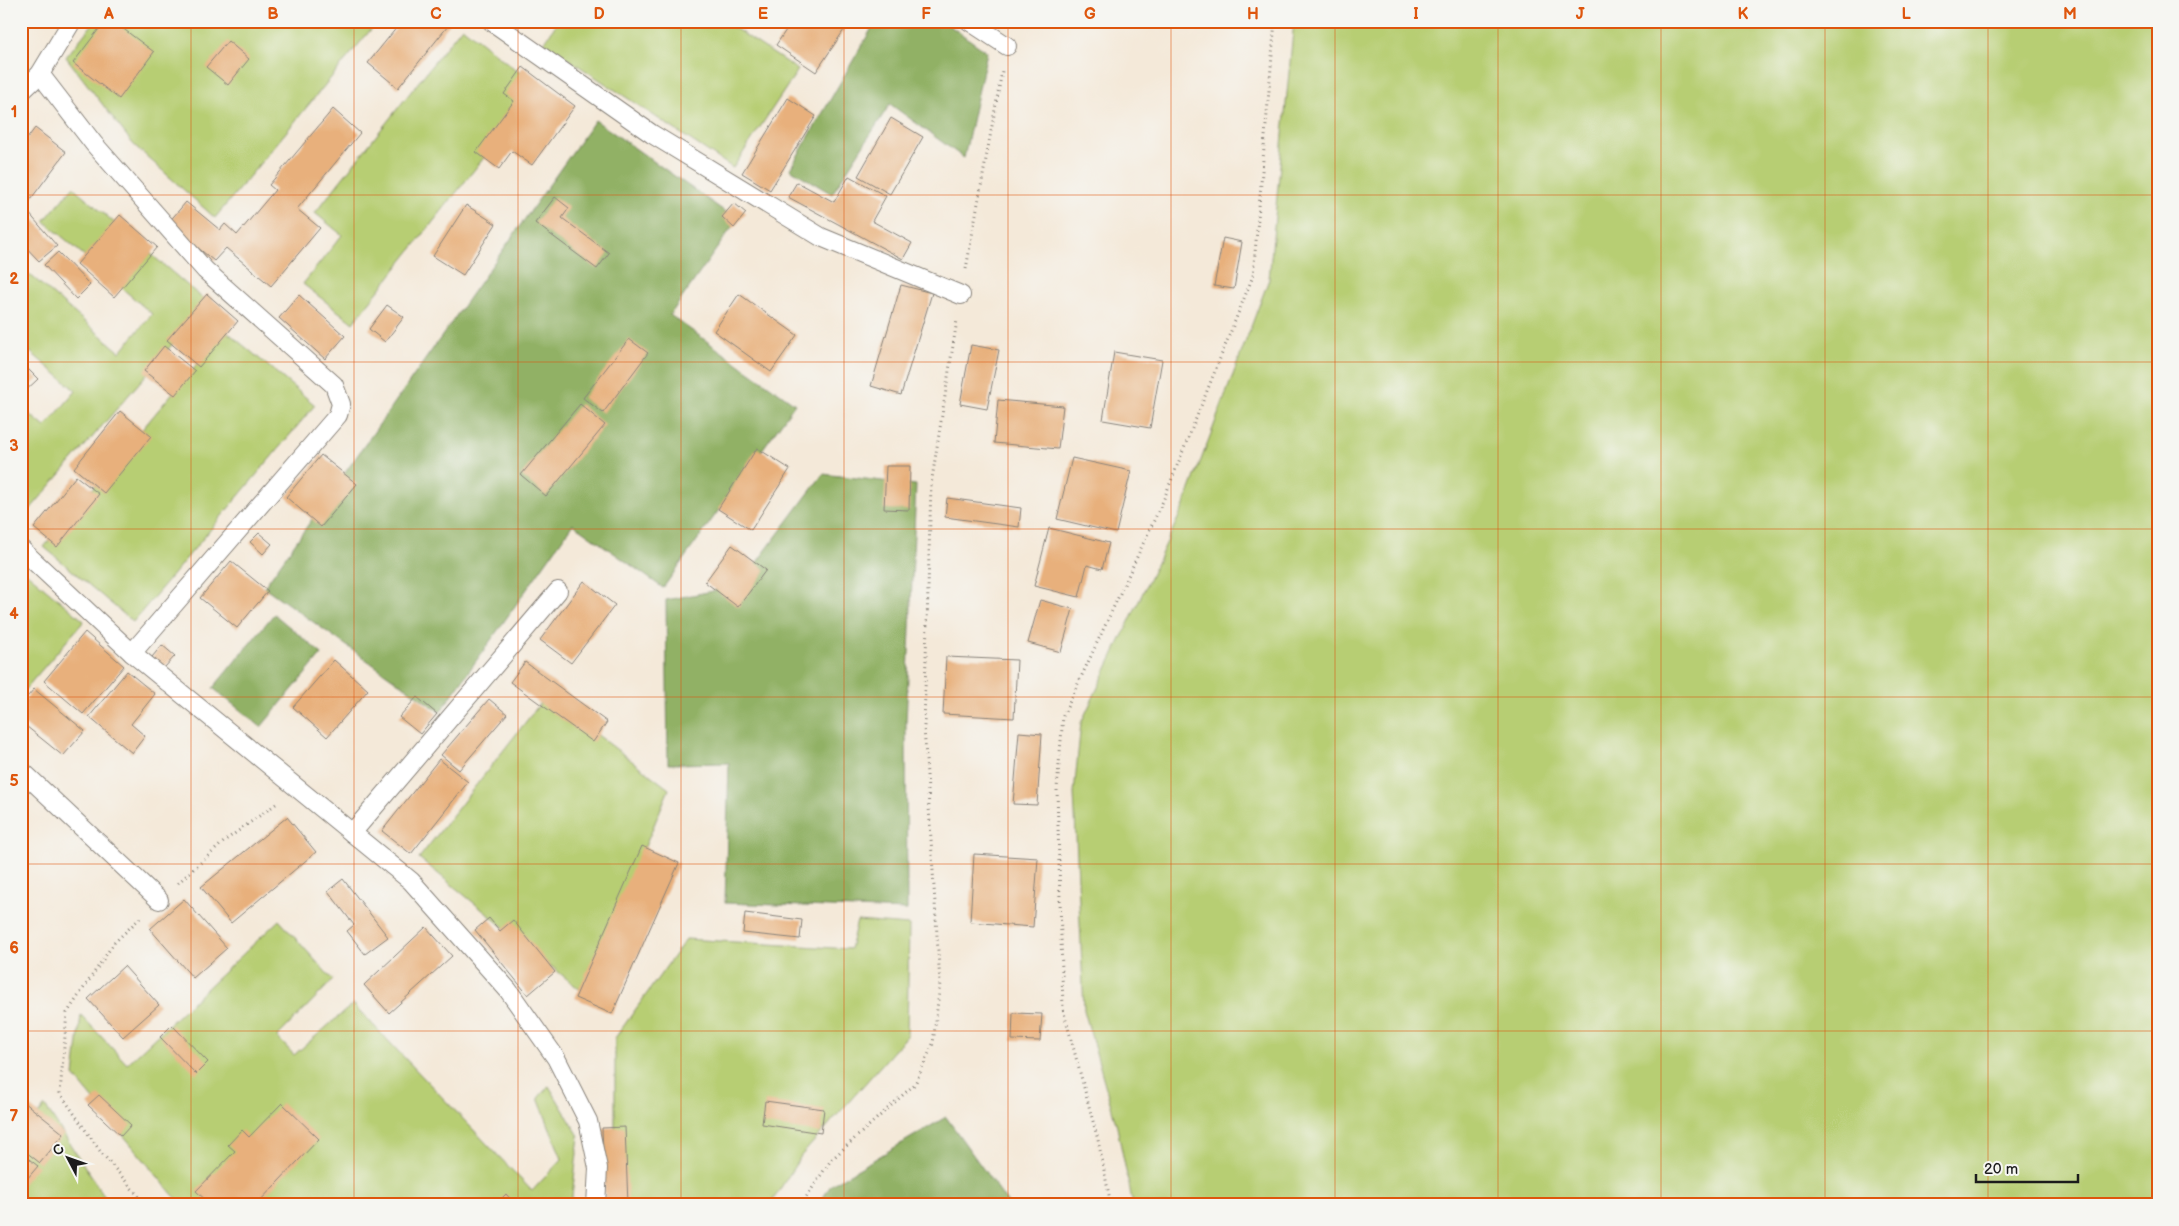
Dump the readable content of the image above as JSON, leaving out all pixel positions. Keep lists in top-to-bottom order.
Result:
{
  "scale_bar": "20 m",
  "north": "top left",
  "grid": {
    "columns": [
      "A",
      "B",
      "C",
      "D",
      "E",
      "F",
      "G",
      "H",
      "I",
      "J",
      "K",
      "L",
      "M"
    ],
    "rows": [
      "1",
      "2",
      "3",
      "4",
      "5",
      "6",
      "7"
    ]
  }
}
